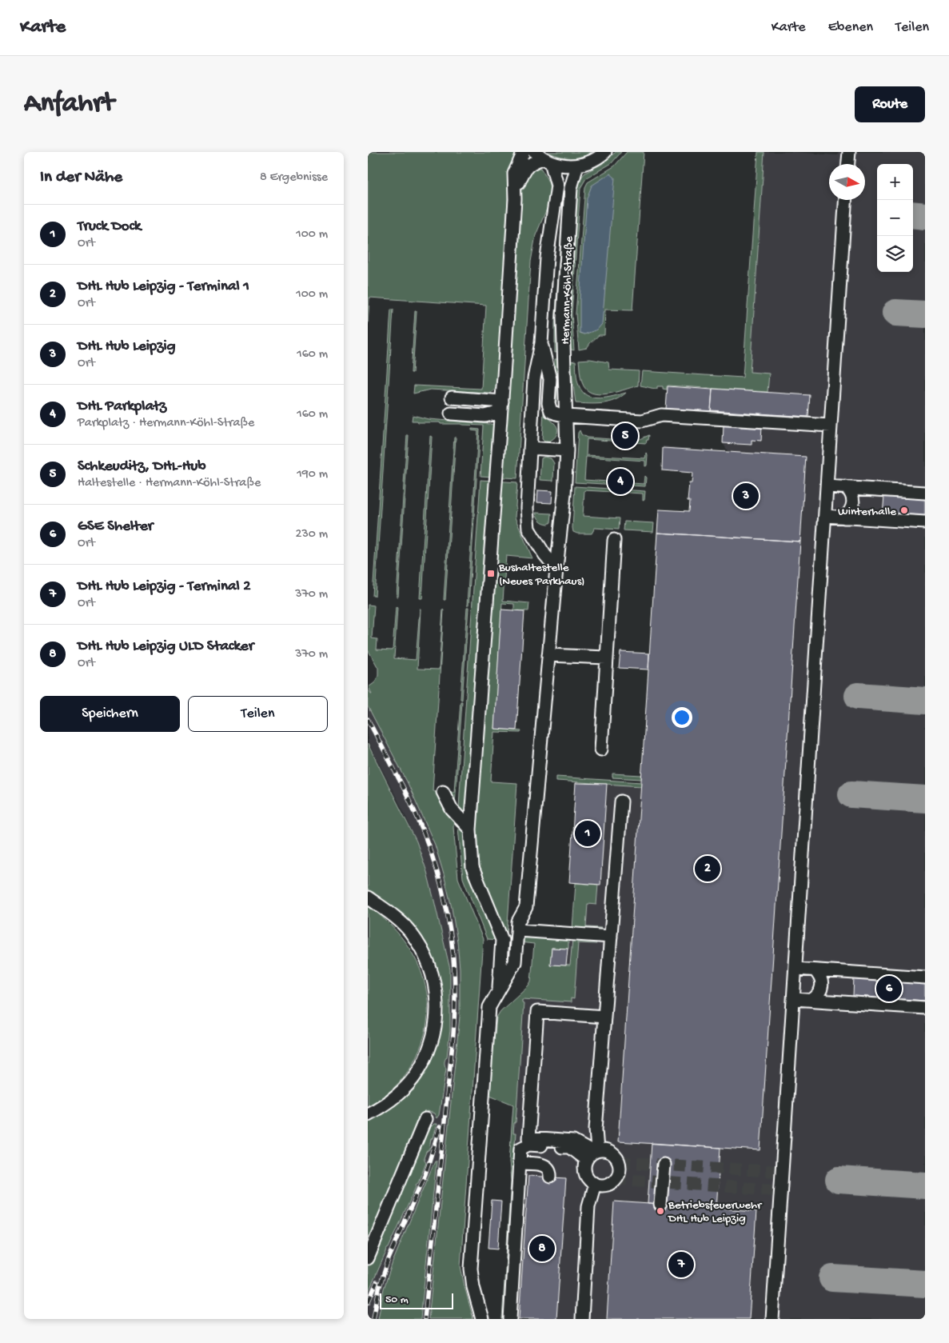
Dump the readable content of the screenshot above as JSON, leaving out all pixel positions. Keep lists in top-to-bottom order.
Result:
{
  "streets": {
    "street": ["Hermann-Köhl-Straße"]
  },
  "places": {
    "other": ["Winterhalle", "Betriebsfeuerwehr DHL Hub Leipzig"],
    "transit": ["Bushaltestelle (Neues Parkhaus)"]
  },
  "scale_bar": "50 m",
  "north": "right",
  "page": {
    "header": "Karte",
    "nav": ["Karte", "Ebenen", "Teilen"],
    "buttons": [
      "Route",
      ["Speichern", "Teilen"]
    ],
    "title": "Anfahrt",
    "heading": ["In der Nähe", "8 Ergebnisse"],
    "map_buttons": ["+", "−"],
    "list": [
      {
        "mark": "1",
        "name": "Truck Dock",
        "note": "Ort",
        "value": "100 m"
      },
      {
        "mark": "2",
        "name": "DHL Hub Leipzig - Terminal 1",
        "note": "Ort",
        "value": "100 m"
      },
      {
        "mark": "3",
        "name": "DHL Hub Leipzig",
        "note": "Ort",
        "value": "160 m"
      },
      {
        "mark": "4",
        "name": "DHL Parkplatz",
        "note": "Parkplatz · Hermann-Köhl-Straße",
        "value": "160 m"
      },
      {
        "mark": "5",
        "name": "Schkeuditz, DHL-Hub",
        "note": "Haltestelle · Hermann-Köhl-Straße",
        "value": "190 m"
      },
      {
        "mark": "6",
        "name": "GSE Shelter",
        "note": "Ort",
        "value": "230 m"
      },
      {
        "mark": "7",
        "name": "DHL Hub Leipzig - Terminal 2",
        "note": "Ort",
        "value": "370 m"
      },
      {
        "mark": "8",
        "name": "DHL Hub Leipzig ULD Stacker",
        "note": "Ort",
        "value": "370 m"
      }
    ],
    "pins": [
      "5",
      "4",
      "3",
      "1",
      "2",
      "6",
      "8",
      "7"
    ],
    "scale": "50 m"
  }
}
